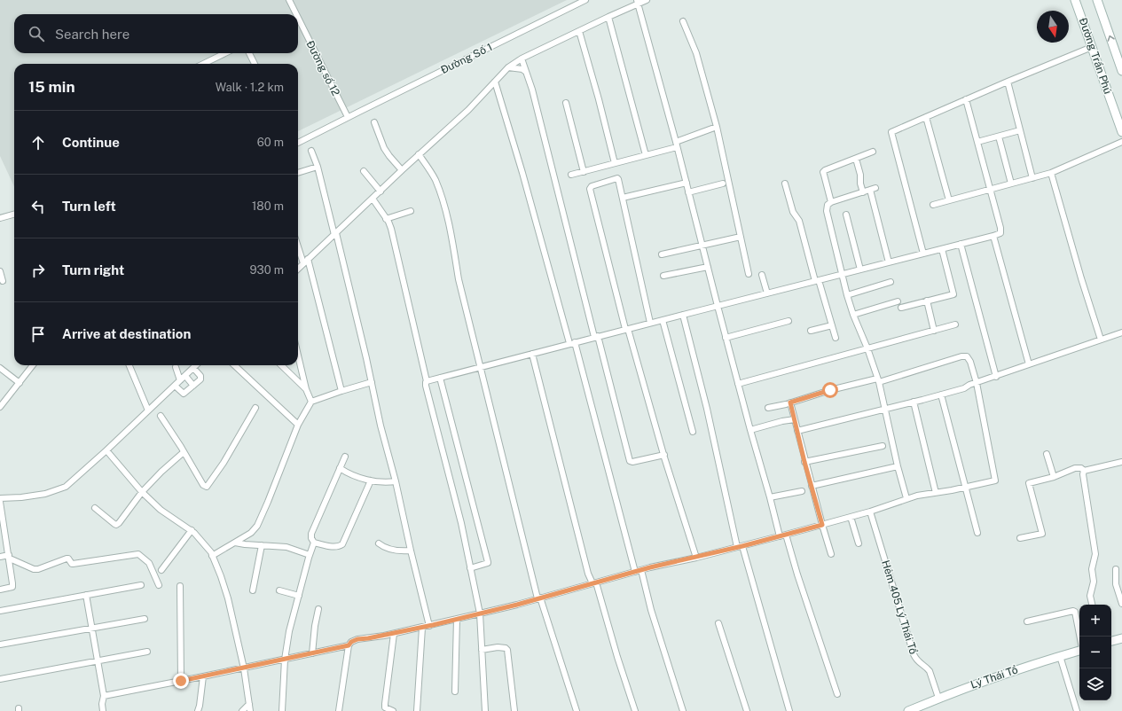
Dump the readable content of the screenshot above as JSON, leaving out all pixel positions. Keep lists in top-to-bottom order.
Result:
{
  "streets": {
    "main road": ["Đường Trần Phú", "Lý Thái Tổ"],
    "street": ["Đường Số 1", "Đường số 12", "Hẻm 405 Lý Thái Tổ"]
  },
  "crossings": [
    ["Đường Số 1", "Đường số 12"],
    ["Hẻm 405 Lý Thái Tổ", "Lý Thái Tổ"]
  ],
  "north": "bottom",
  "page": {
    "search": "Search here",
    "heading": ["15 min", "Walk · 1.2 km"],
    "list": [
      ["Continue", "60 m"],
      ["Turn left", "180 m"],
      ["Turn right", "930 m"],
      "Arrive at destination"
    ],
    "map_buttons": ["+", "−"]
  }
}
